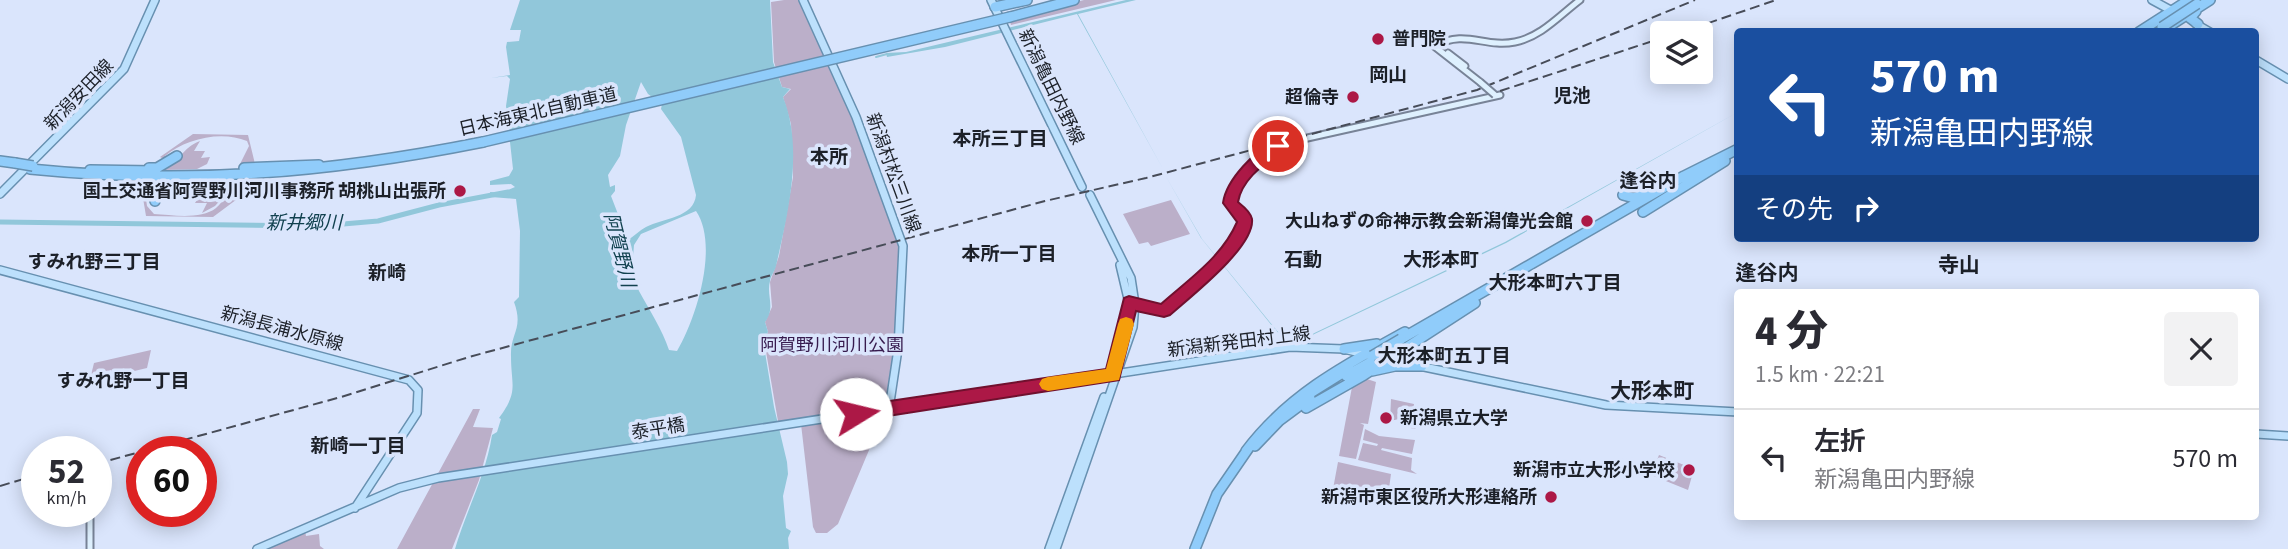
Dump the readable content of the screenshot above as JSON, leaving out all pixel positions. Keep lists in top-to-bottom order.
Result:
{
  "streets": {
    "highway": ["日本海東北自動車道"],
    "main road": [
      "新潟亀田内野線",
      "新潟安田線",
      "新潟村松三川線",
      "新潟長浦水原線",
      "新潟新発田村上線",
      "泰平橋"
    ]
  },
  "crossings": [
    ["新潟亀田内野線", "日本海東北自動車道"],
    ["新潟村松三川線", "新潟新発田村上線"],
    ["新潟村松三川線", "泰平橋"],
    ["新潟長浦水原線", "泰平橋"],
    ["新潟新発田村上線", "泰平橋"]
  ],
  "districts": [
    "岡山",
    "児池",
    "本所三丁目",
    "本所",
    "逢谷内",
    "本所一丁目",
    "石動",
    "大形本町",
    "すみれ野三丁目",
    "寺山",
    "新崎",
    "逢谷内",
    "大形本町六丁目",
    "大形本町五丁目",
    "すみれ野一丁目",
    "大形本町",
    "新崎一丁目"
  ],
  "water": ["新井郷川", "阿賀野川"],
  "parks": ["阿賀野川河川公園"],
  "places": [
    "普門院",
    "超倫寺",
    "国土交通省阿賀野川河川事務所 胡桃山出張所",
    "大山ねずの命神示教会新潟偉光会館",
    "新潟県立大学",
    "新潟市立大形小学校",
    "新潟市東区役所大形連絡所"
  ],
  "page": {
    "turn": ["570 m", "新潟亀田内野線"],
    "then": "その先",
    "heading": ["4 分", "1.5 km · 22:21"],
    "list": [
      {
        "name": "左折",
        "note": "新潟亀田内野線",
        "value": "570 m"
      }
    ],
    "speed": "52 km/h",
    "limit": "60"
  }
}
